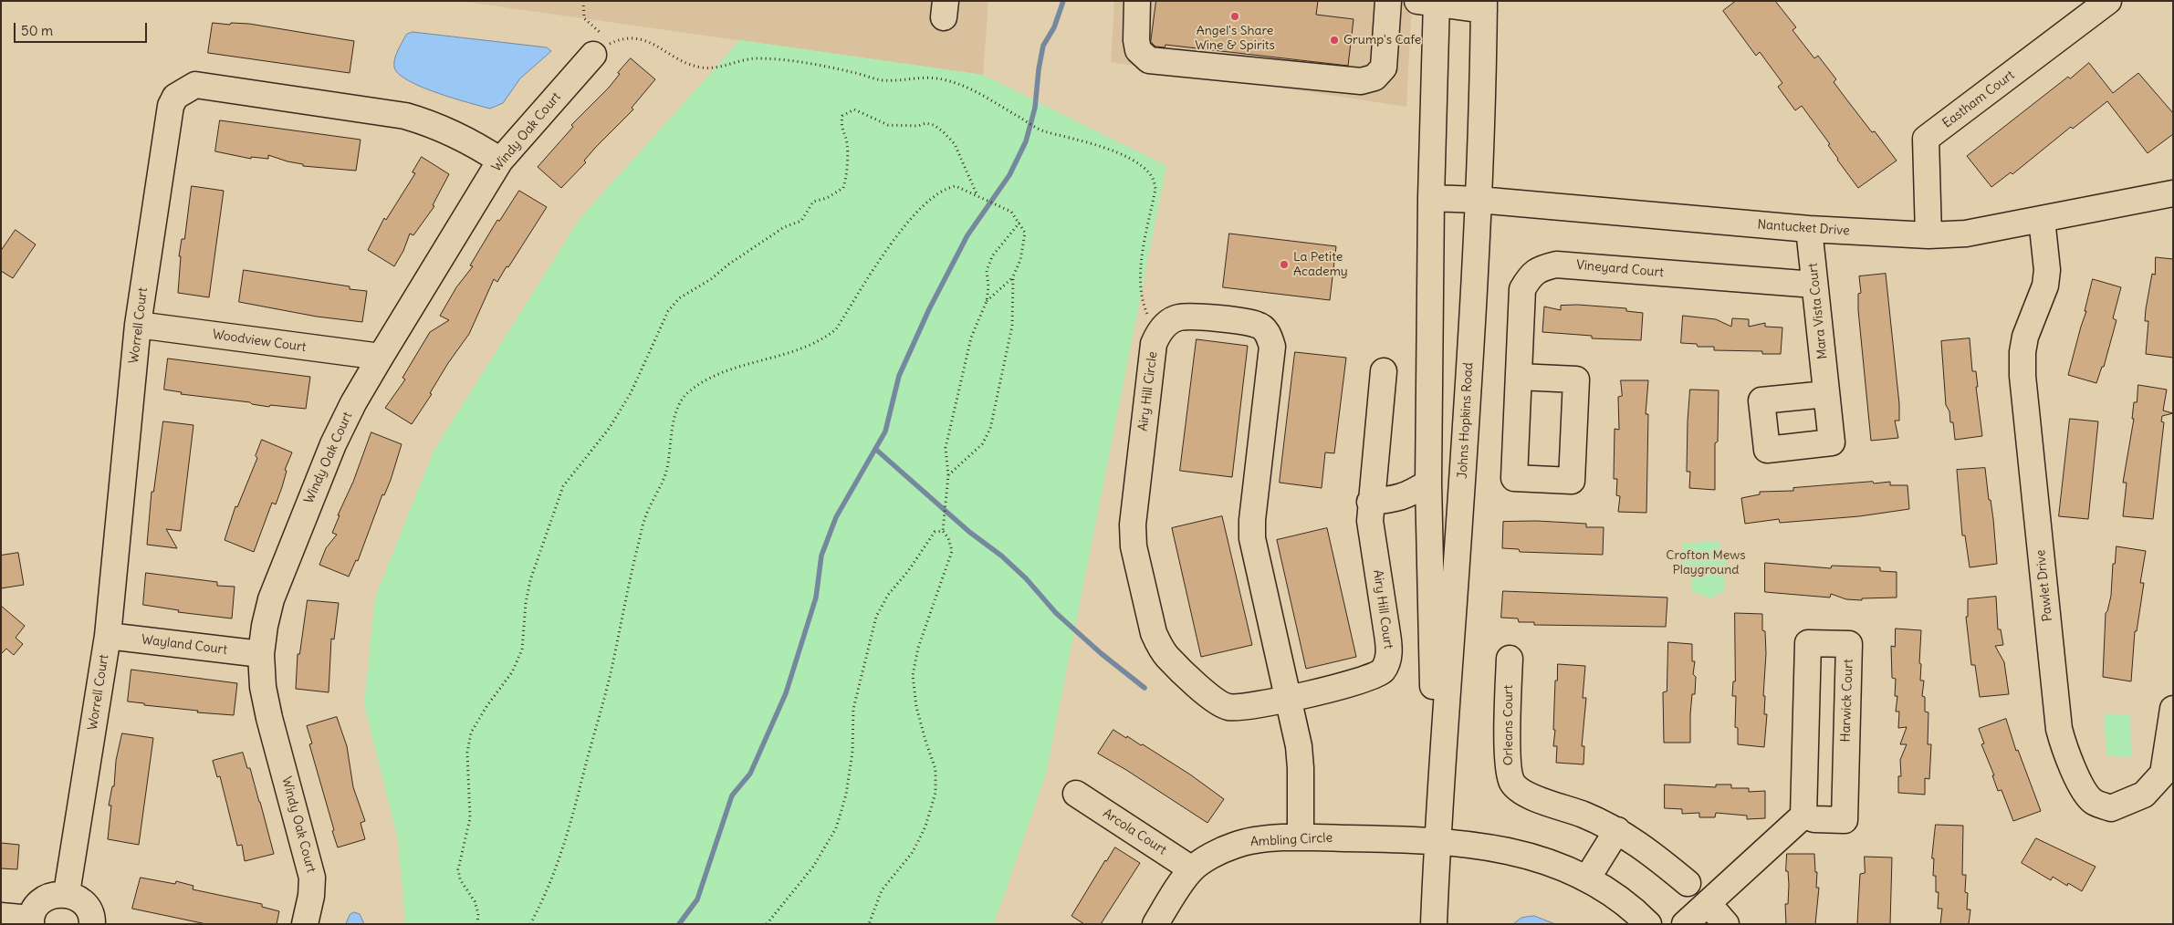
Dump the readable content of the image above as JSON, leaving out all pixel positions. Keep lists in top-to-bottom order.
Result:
{
  "streets": {
    "street": [
      "Eastham Court",
      "Windy Oak Court",
      "Nantucket Drive",
      "Vineyard Court",
      "Mara Vista Court",
      "Worrell Court",
      "Woodview Court",
      "Airy Hill Circle",
      "Johns Hopkins Road",
      "Pawlet Drive",
      "Airy Hill Court",
      "Wayland Court",
      "Harwick Court",
      "Orleans Court",
      "Arcola Court",
      "Ambling Circle"
    ]
  },
  "crossings": [
    ["Eastham Court", "Nantucket Drive"],
    ["Windy Oak Court", "Worrell Court"],
    ["Windy Oak Court", "Woodview Court"],
    ["Windy Oak Court", "Wayland Court"],
    ["Nantucket Drive", "Mara Vista Court"],
    ["Nantucket Drive", "Johns Hopkins Road"],
    ["Nantucket Drive", "Pawlet Drive"],
    ["Vineyard Court", "Mara Vista Court"],
    ["Worrell Court", "Woodview Court"],
    ["Worrell Court", "Wayland Court"],
    ["Airy Hill Circle", "Airy Hill Court"],
    ["Johns Hopkins Road", "Ambling Circle"],
    ["Arcola Court", "Ambling Circle"]
  ],
  "parks": ["Crofton Mews Playground"],
  "places": ["Angel's Share Wine & Spirits", "Grump's Cafe", "La Petite Academy"],
  "scale_bar": "50 m"
}
